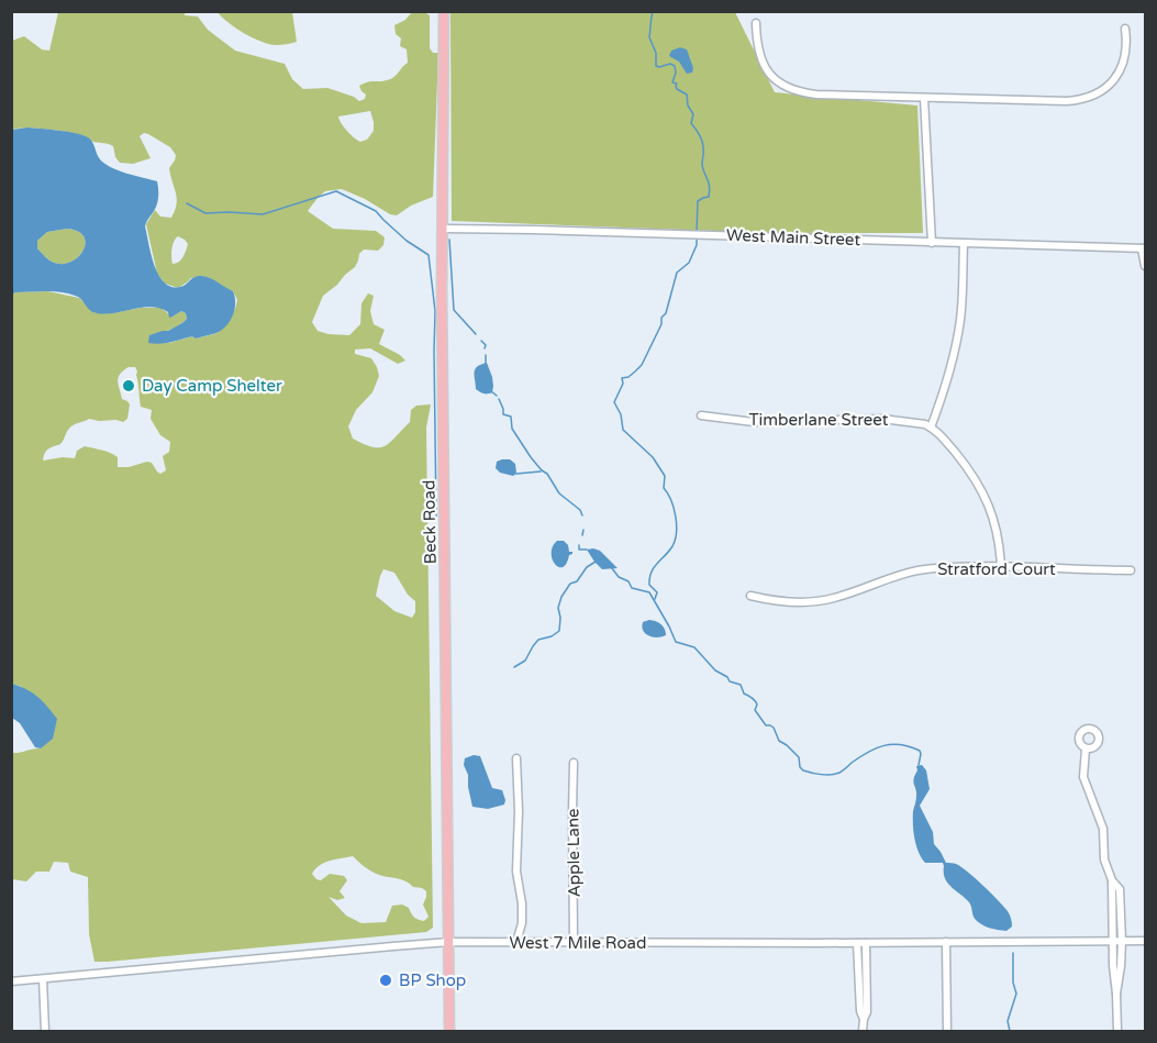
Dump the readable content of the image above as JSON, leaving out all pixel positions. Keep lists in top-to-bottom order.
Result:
{
  "streets": {
    "main road": ["Beck Road"],
    "street": [
      "West Main Street",
      "Timberlane Street",
      "Stratford Court",
      "Apple Lane",
      "West 7 Mile Road"
    ]
  },
  "crossings": [
    ["West Main Street", "Beck Road"],
    ["Beck Road", "West 7 Mile Road"],
    ["Apple Lane", "West 7 Mile Road"]
  ],
  "places": ["Day Camp Shelter", "BP Shop"]
}
